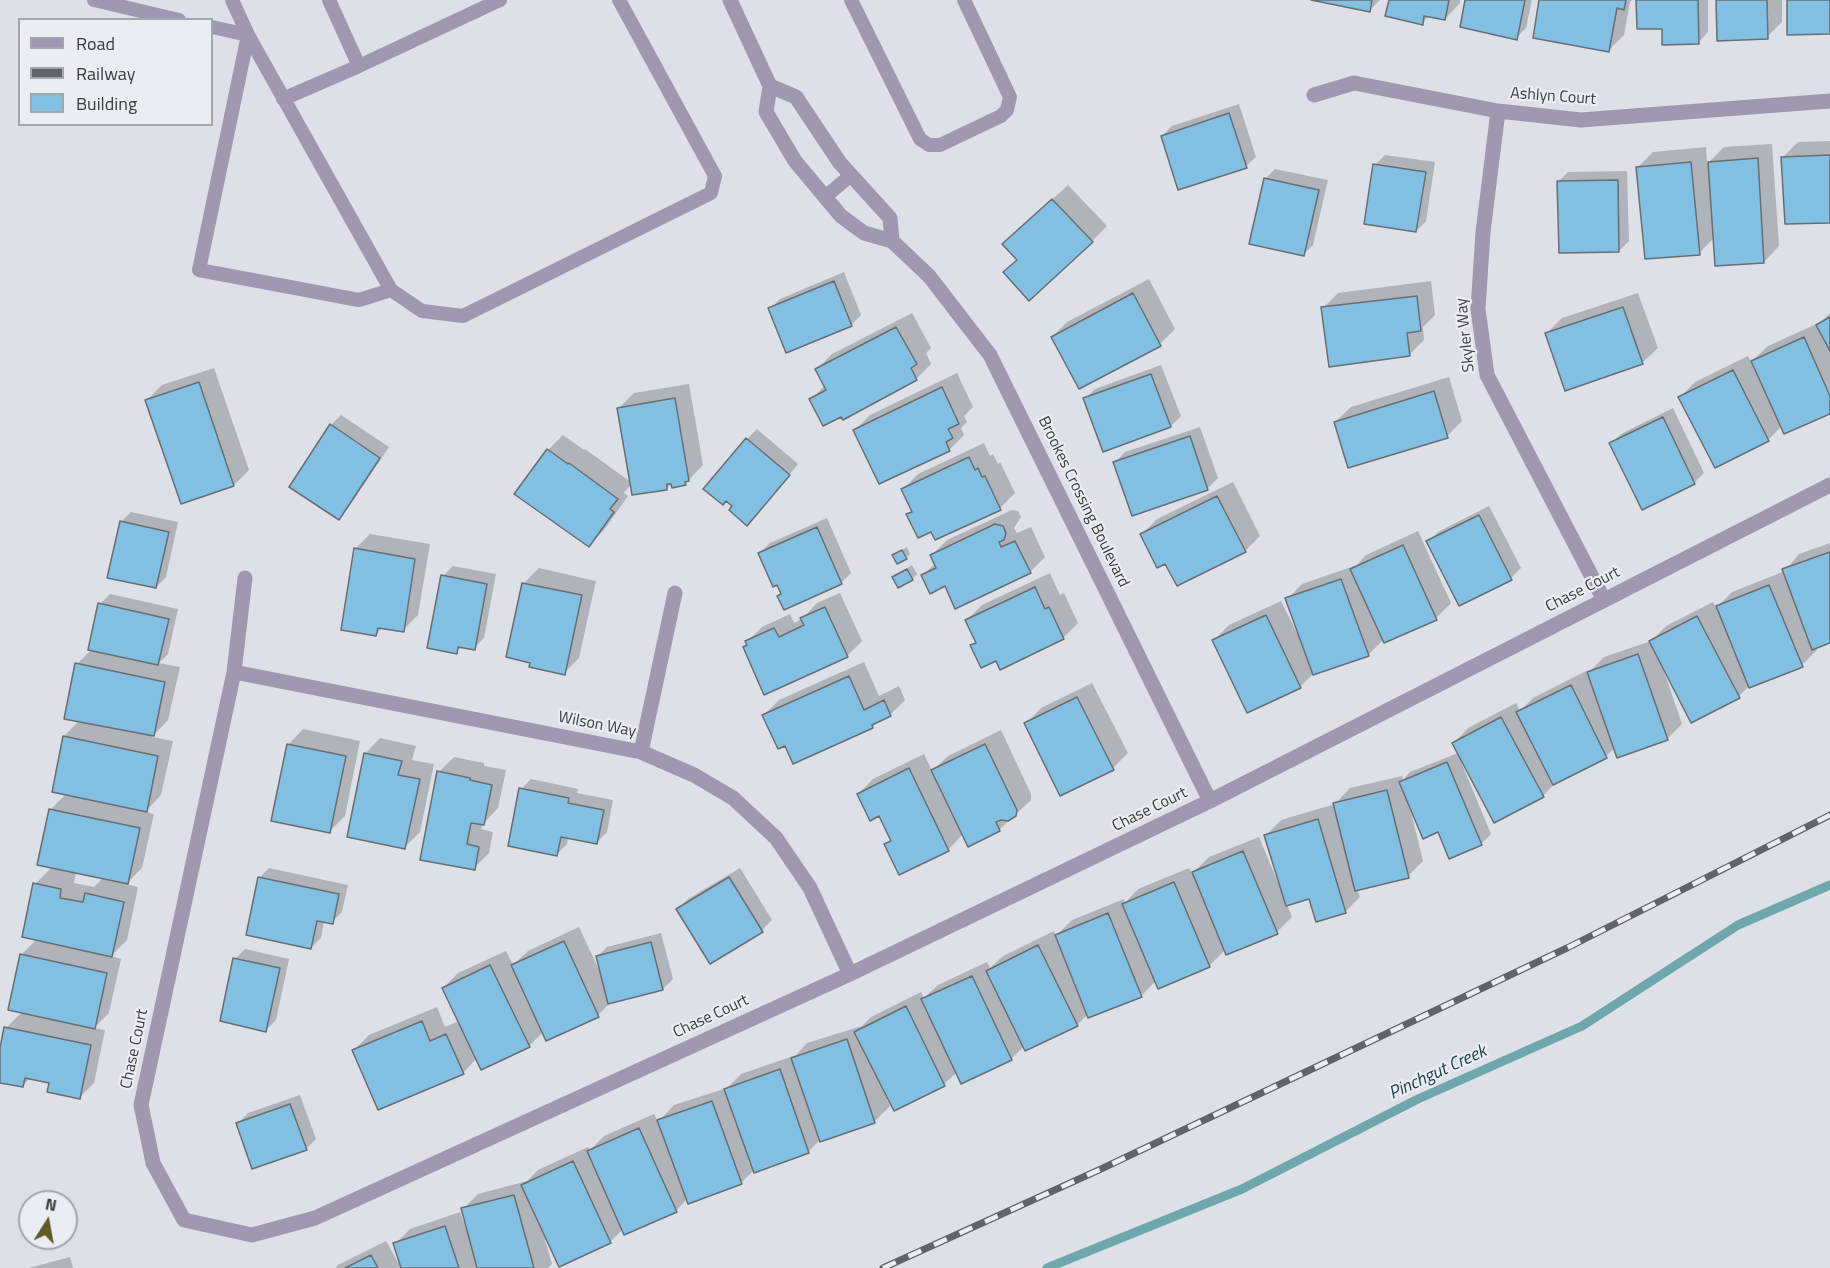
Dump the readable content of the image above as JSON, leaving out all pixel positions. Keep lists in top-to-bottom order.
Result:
{
  "streets": {
    "street": [
      "Ashlyn Court",
      "Skyler Way",
      "Brookes Crossing Boulevard",
      "Chase Court",
      "Wilson Way"
    ]
  },
  "crossings": [
    ["Ashlyn Court", "Skyler Way"],
    ["Skyler Way", "Chase Court"],
    ["Brookes Crossing Boulevard", "Chase Court"],
    ["Chase Court", "Wilson Way"]
  ],
  "water": ["Pinchgut Creek"],
  "legend": ["Road", "Railway", "Building"],
  "north": "top"
}
